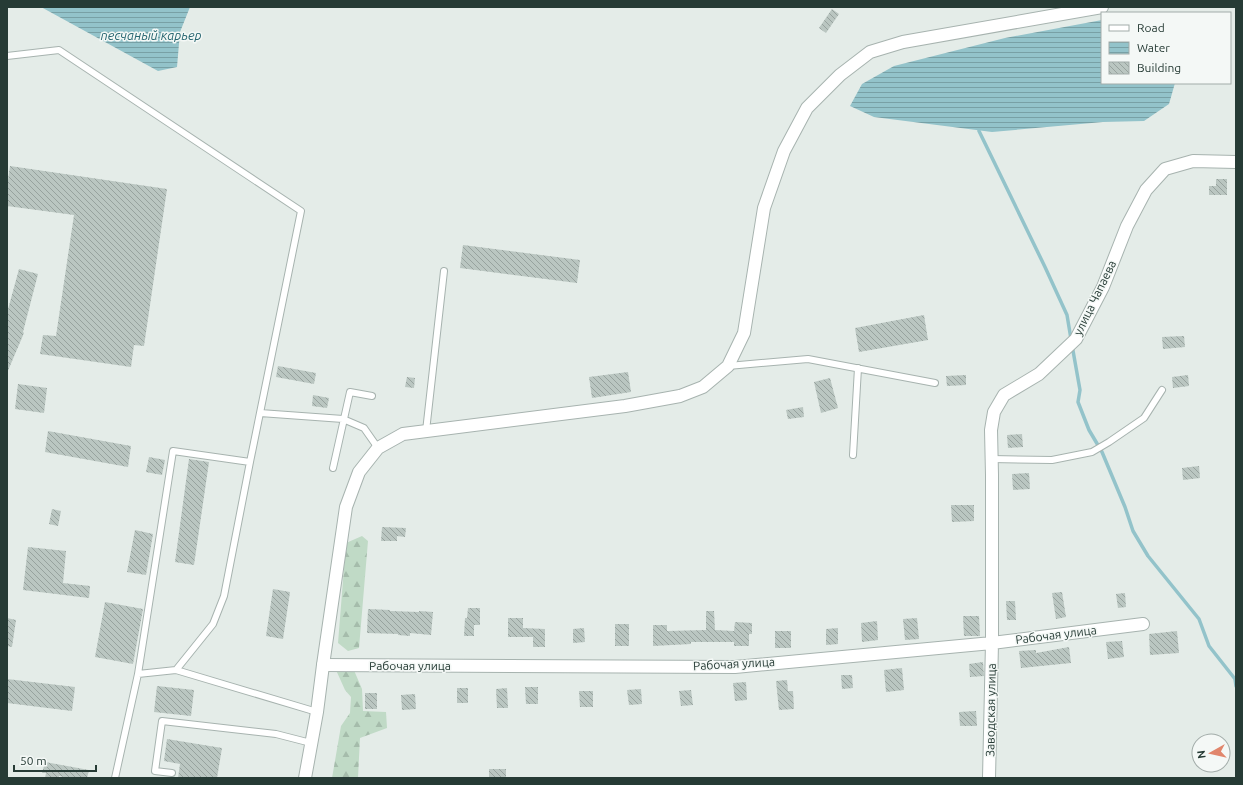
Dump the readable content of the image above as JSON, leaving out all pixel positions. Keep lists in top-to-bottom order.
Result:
{
  "streets": {
    "street": ["улица Чапаева", "Рабочая улица", "Заводская улица"]
  },
  "crossings": [
    ["улица Чапаева", "Рабочая улица"],
    ["улица Чапаева", "Заводская улица"],
    ["Рабочая улица", "Заводская улица"]
  ],
  "water": ["песчаный карьер"],
  "legend": ["Road", "Water", "Building"],
  "scale_bar": "50 m",
  "north": "left"
}
